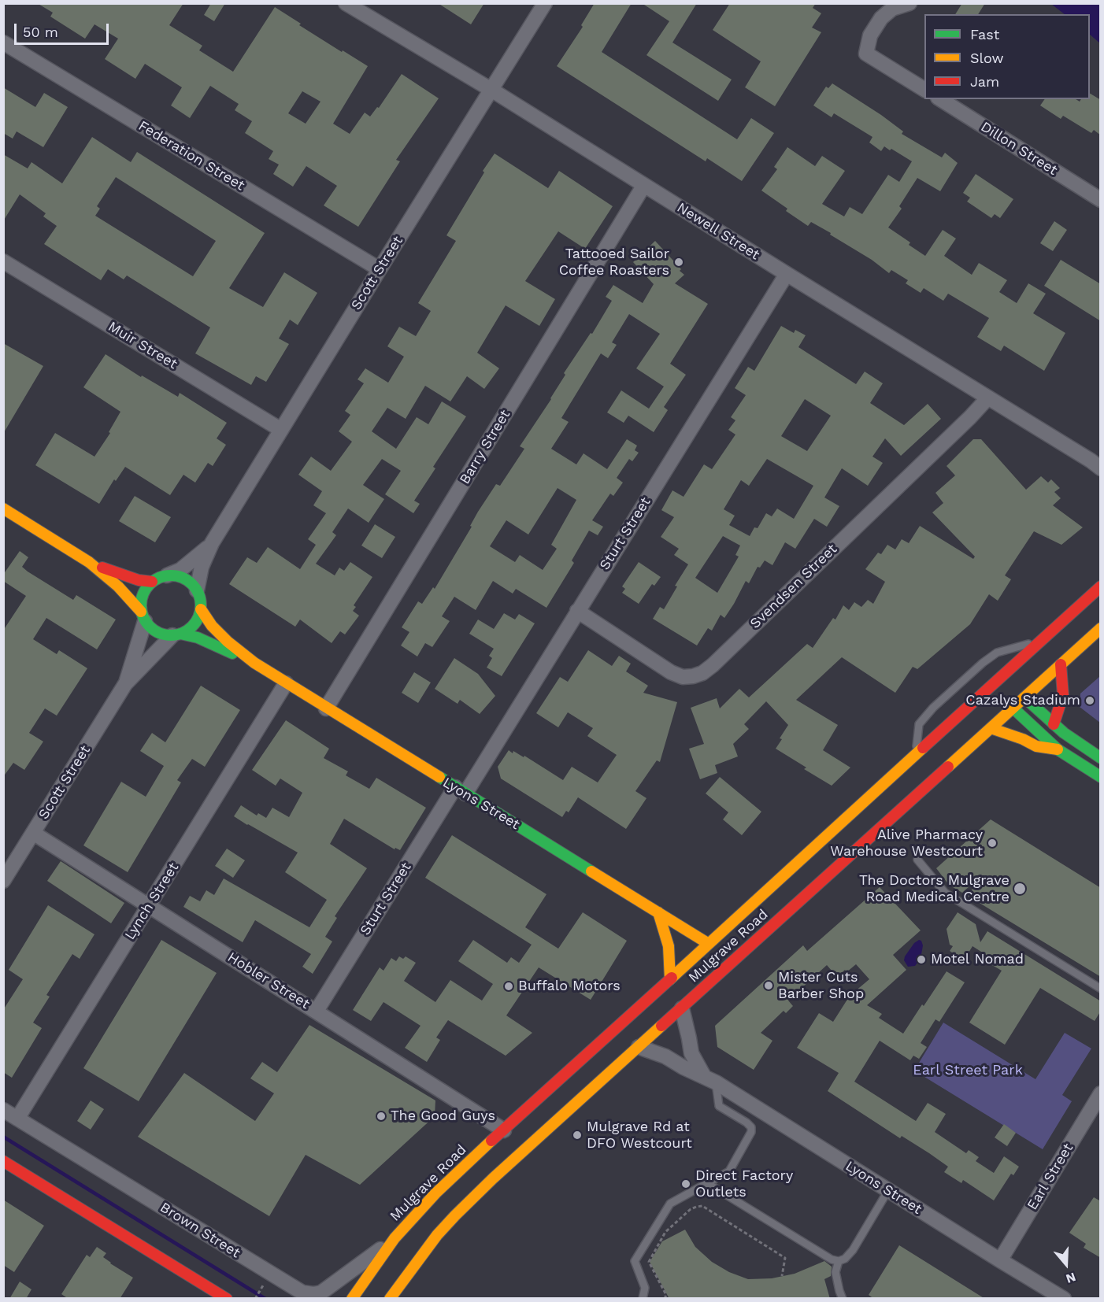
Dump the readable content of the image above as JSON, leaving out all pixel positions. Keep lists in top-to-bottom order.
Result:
{
  "streets": {
    "main road": ["Lyons Street", "Mulgrave Road"],
    "street": [
      "Dillon Street",
      "Federation Street",
      "Newell Street",
      "Scott Street",
      "Muir Street",
      "Barry Street",
      "Sturt Street",
      "Svendsen Street",
      "Lynch Street",
      "Hobler Street",
      "Earl Street",
      "Brown Street"
    ]
  },
  "crossings": [
    ["Federation Street", "Scott Street"],
    ["Newell Street", "Scott Street"],
    ["Newell Street", "Barry Street"],
    ["Newell Street", "Sturt Street"],
    ["Newell Street", "Svendsen Street"],
    ["Scott Street", "Muir Street"],
    ["Scott Street", "Lyons Street"],
    ["Scott Street", "Hobler Street"],
    ["Barry Street", "Lyons Street"],
    ["Sturt Street", "Svendsen Street"],
    ["Sturt Street", "Lyons Street"],
    ["Sturt Street", "Hobler Street"],
    ["Lyons Street", "Lynch Street"],
    ["Lyons Street", "Mulgrave Road"],
    ["Lyons Street", "Earl Street"],
    ["Lynch Street", "Hobler Street"],
    ["Lynch Street", "Brown Street"],
    ["Mulgrave Road", "Hobler Street"],
    ["Mulgrave Road", "Brown Street"]
  ],
  "parks": ["Earl Street Park"],
  "places": [
    "Tattooed Sailor Coffee Roasters",
    "Cazalys Stadium",
    "Alive Pharmacy Warehouse Westcourt",
    "The Doctors Mulgrave Road Medical Centre",
    "Motel Nomad",
    "Mister Cuts Barber Shop",
    "Buffalo Motors",
    "The Good Guys",
    "Mulgrave Rd at DFO Westcourt",
    "Direct Factory Outlets"
  ],
  "legend": ["Fast", "Slow", "Jam"],
  "scale_bar": "50 m",
  "north": "bottom"
}
